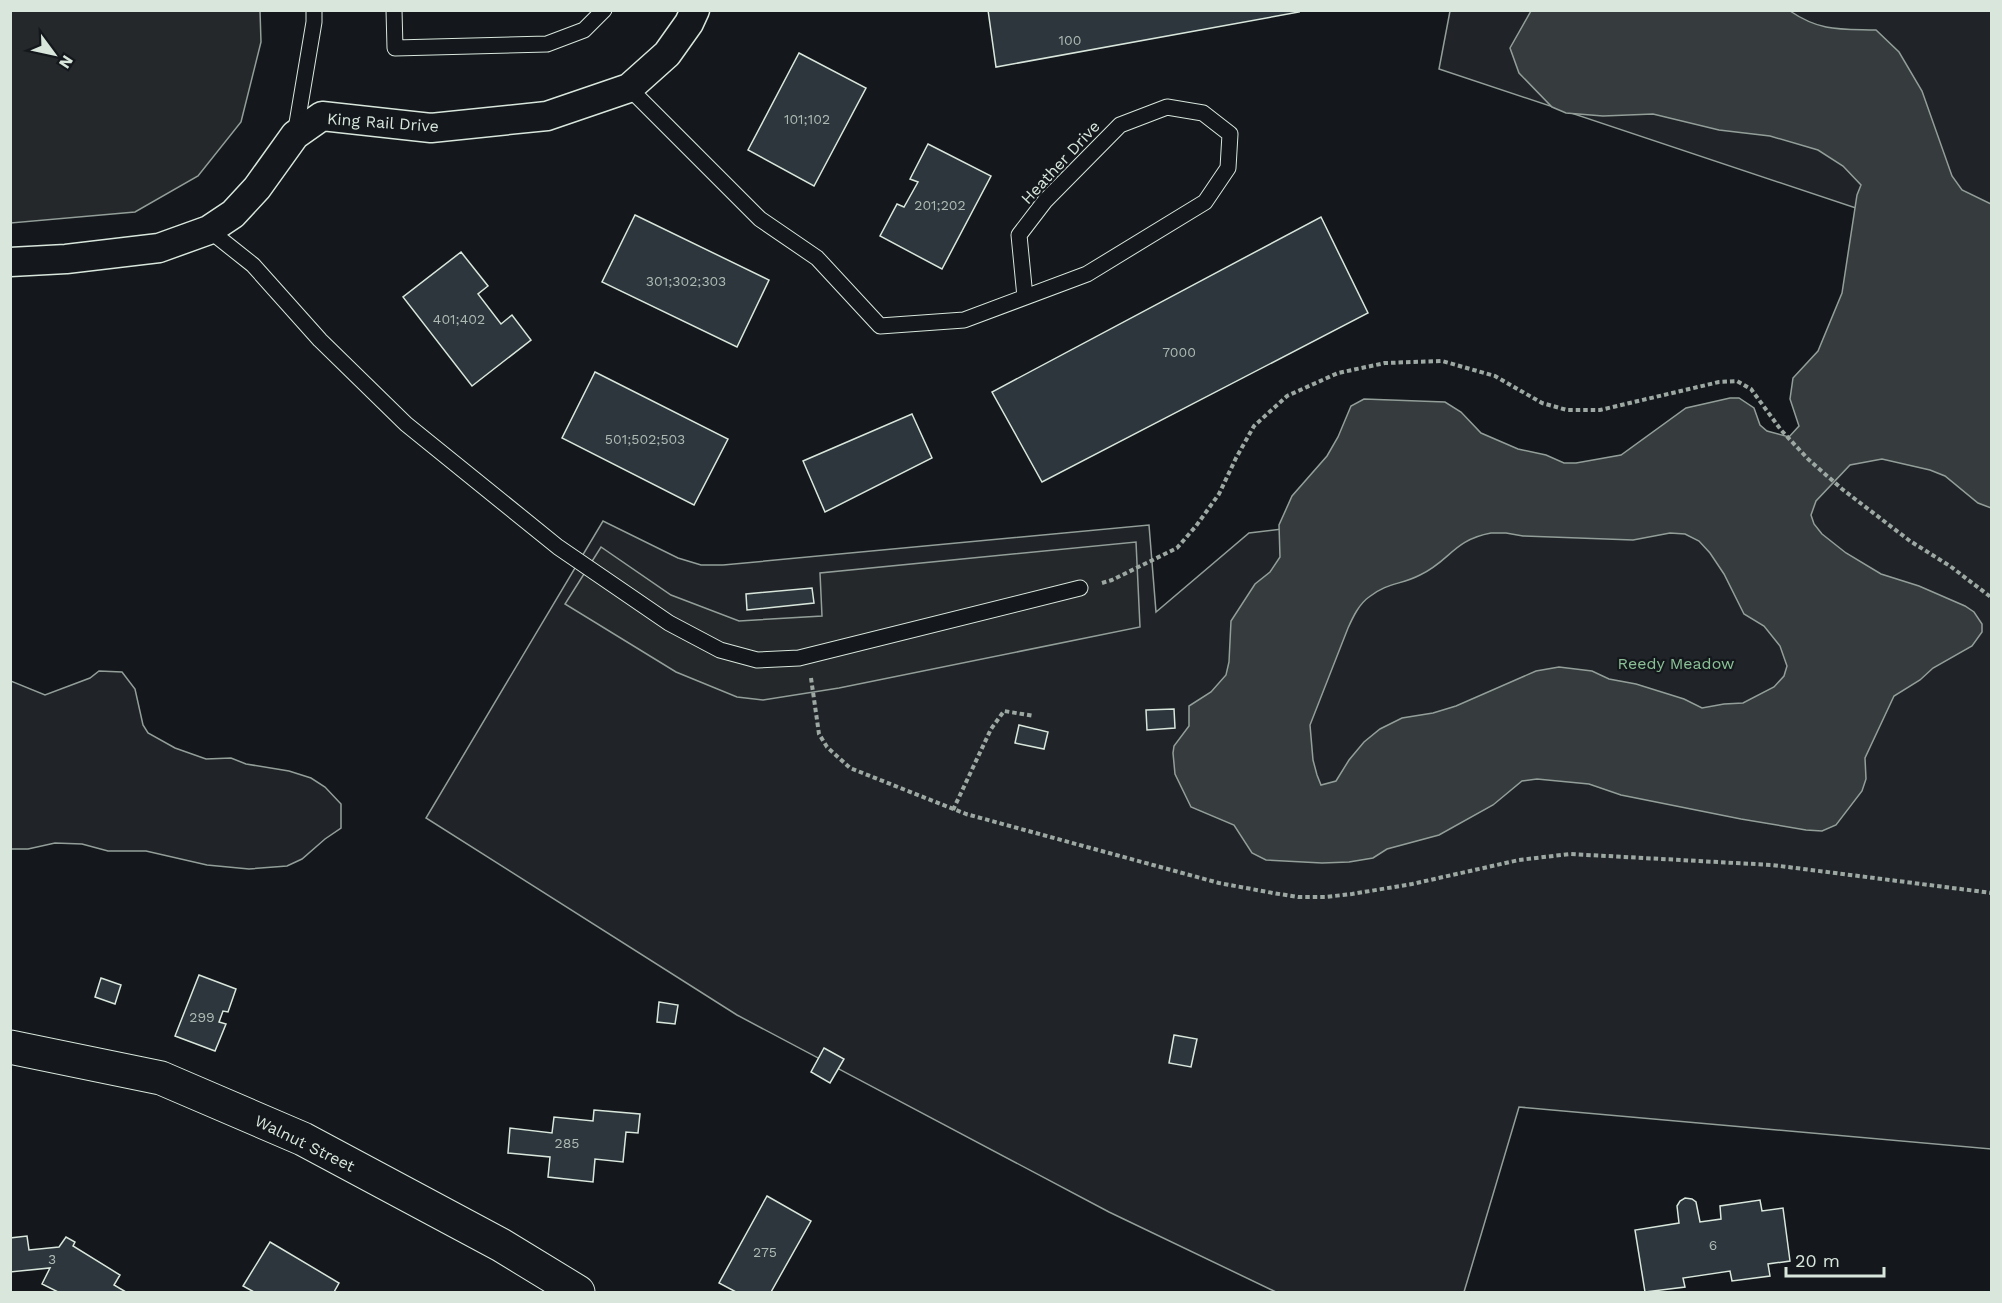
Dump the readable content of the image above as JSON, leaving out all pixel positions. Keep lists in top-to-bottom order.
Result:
{
  "streets": {
    "main road": ["Walnut Street"],
    "street": ["King Rail Drive"],
    "lane": ["Heather Drive"]
  },
  "crossings": [
    ["King Rail Drive", "Heather Drive"]
  ],
  "parks": ["Reedy Meadow"],
  "house_numbers": [
    "100",
    "101;102",
    "201;202",
    "301;302;303",
    "401;402",
    "7000",
    "501;502;503",
    "299",
    "285",
    "6",
    "275",
    "3"
  ],
  "scale_bar": "20 m",
  "north": "bottom right"
}
